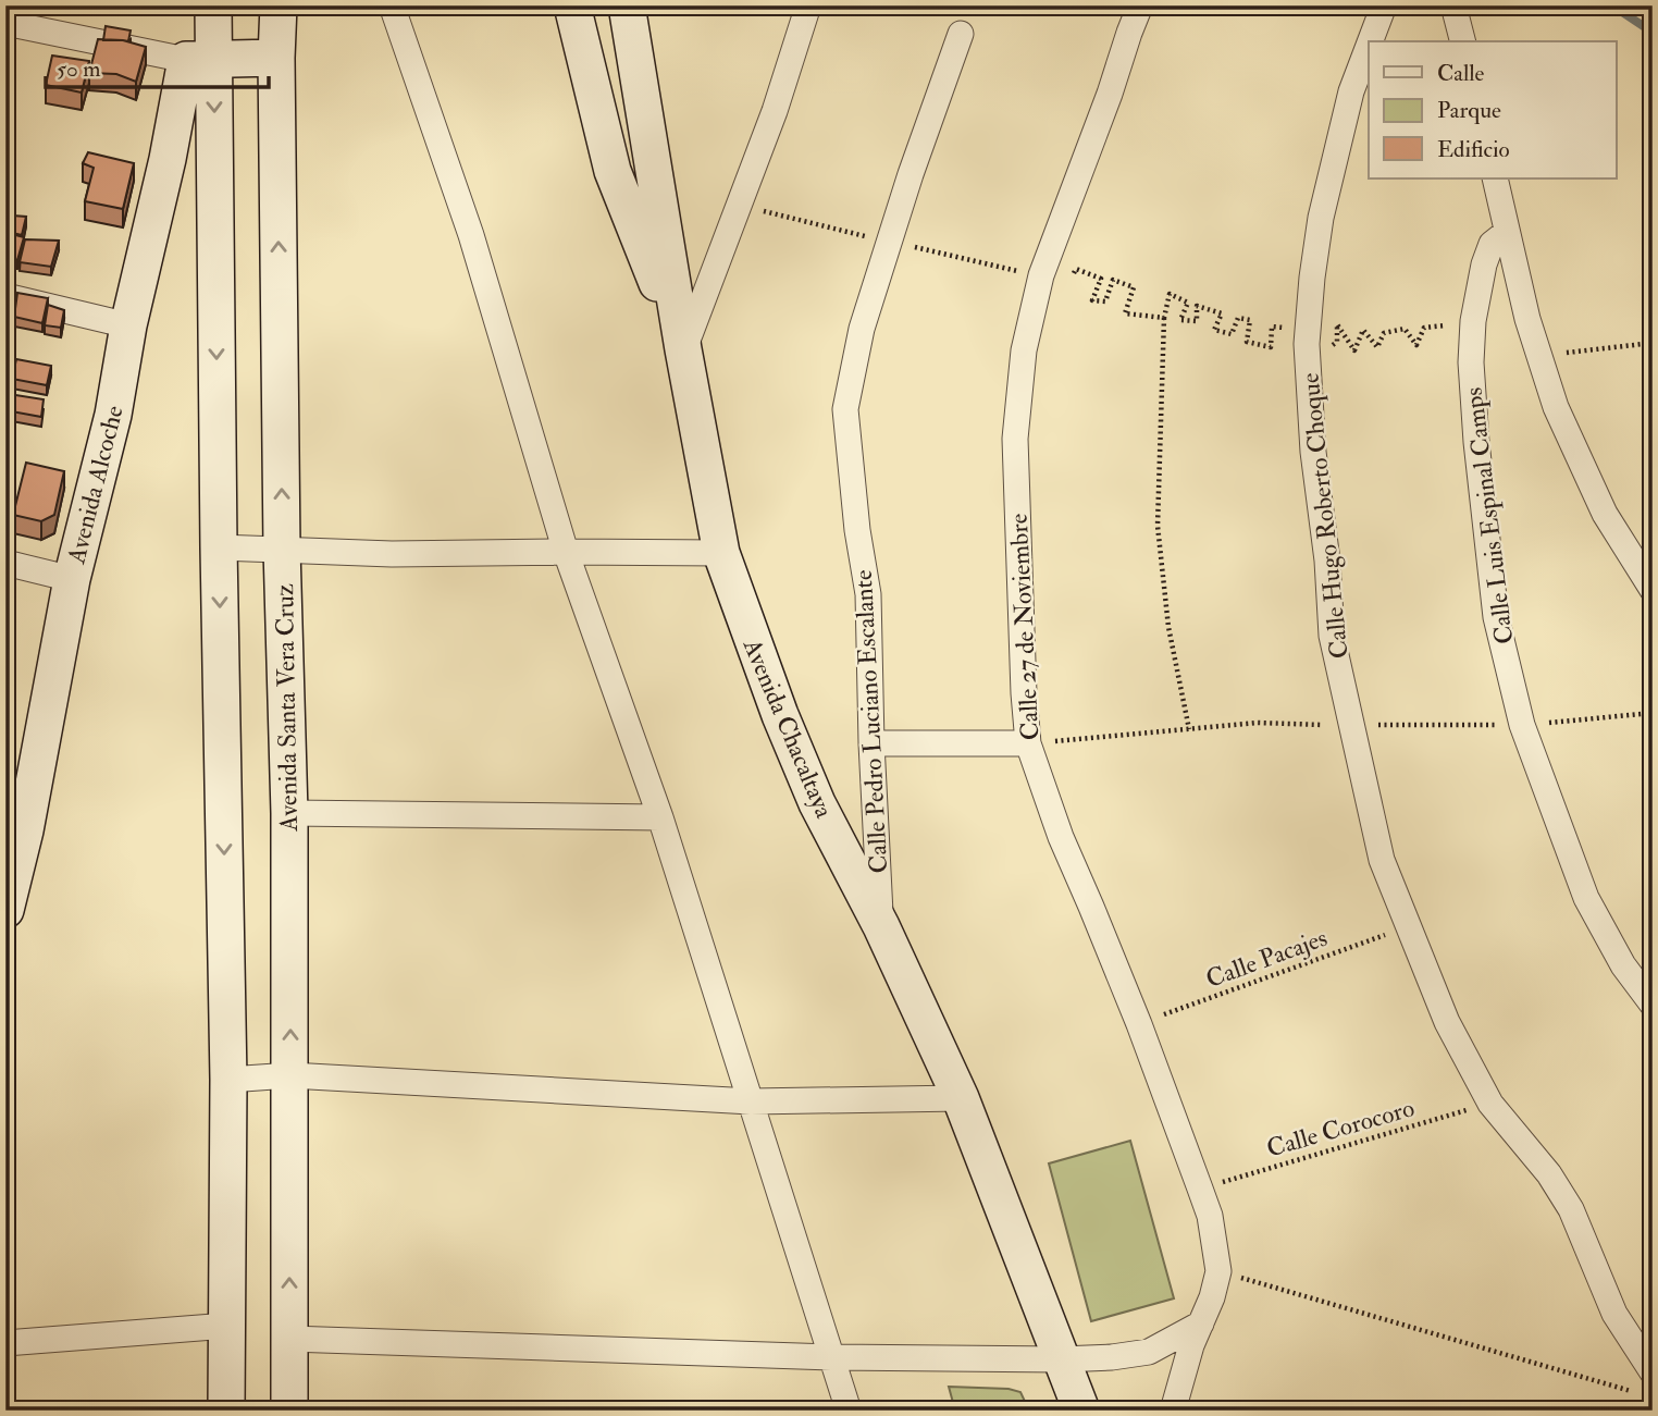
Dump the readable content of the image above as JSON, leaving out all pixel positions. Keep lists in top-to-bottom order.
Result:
{
  "streets": {
    "street": [
      "Avenida Alcoche",
      "Calle Hugo Roberto Choque",
      "Calle Luis Espinal Camps",
      "Calle 27 de Noviembre",
      "Avenida Santa Vera Cruz",
      "Calle Pedro Luciano Escalante",
      "Avenida Chacaltaya"
    ],
    "path": ["Calle Pacajes", "Calle Corocoro"]
  },
  "crossings": [
    ["Calle Hugo Roberto Choque", "Calle Pacajes"],
    ["Calle Hugo Roberto Choque", "Calle Corocoro"],
    ["Calle 27 de Noviembre", "Calle Pacajes"],
    ["Calle 27 de Noviembre", "Calle Corocoro"],
    ["Calle Pedro Luciano Escalante", "Avenida Chacaltaya"]
  ],
  "legend": ["Calle", "Parque", "Edificio"],
  "scale_bar": "50 m"
}
